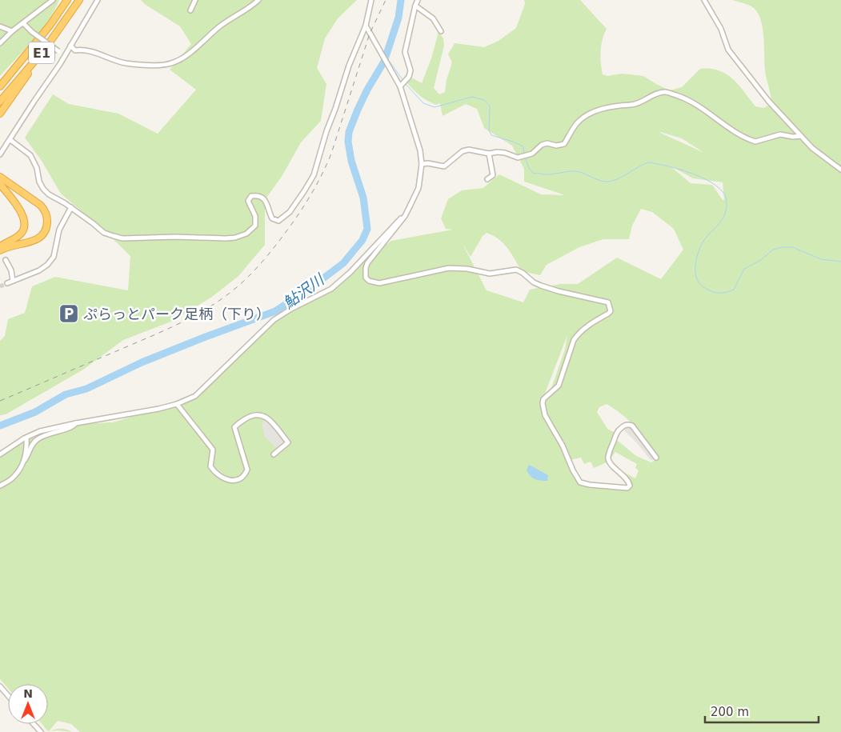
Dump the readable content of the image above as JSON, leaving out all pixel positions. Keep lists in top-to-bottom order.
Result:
{
  "streets": {
    "highway": ["E1"]
  },
  "water": ["鮎沢川"],
  "places": {
    "parking": ["ぷらっとパーク足柄（下り）"]
  },
  "scale_bar": "200 m",
  "north": "top"
}
